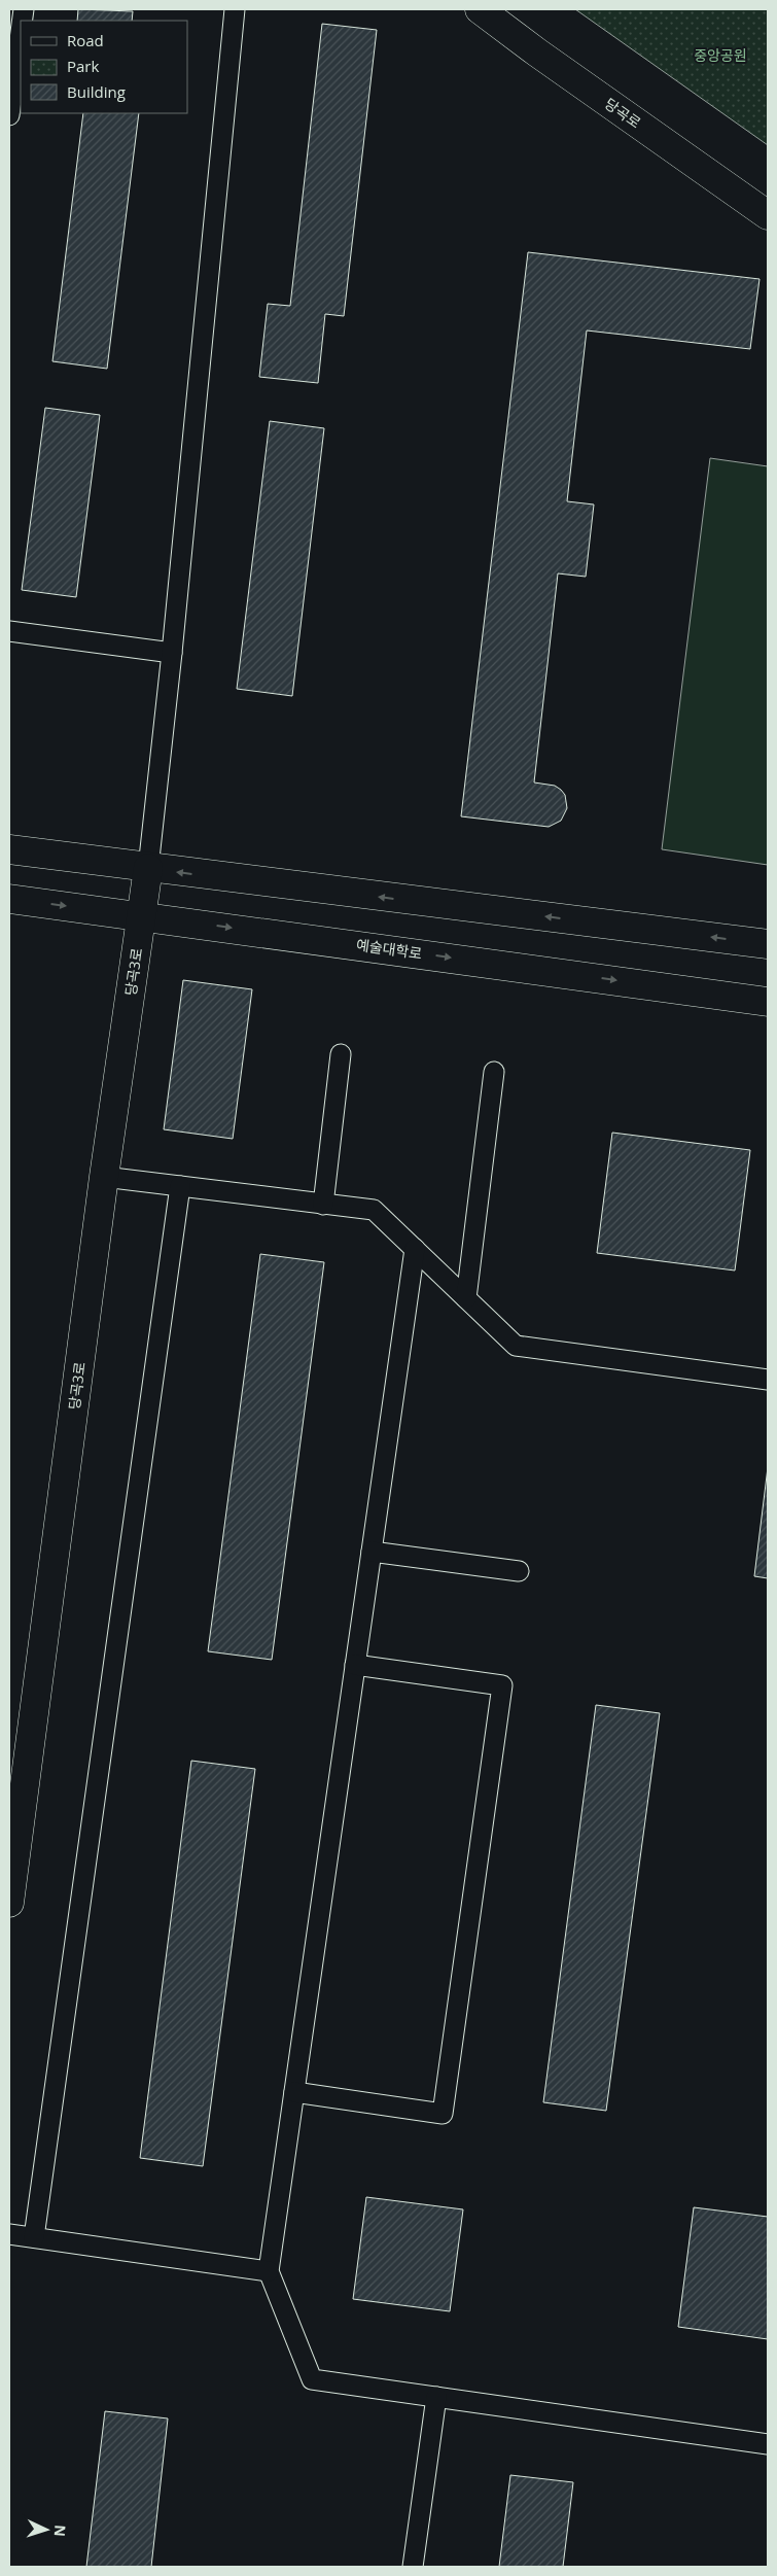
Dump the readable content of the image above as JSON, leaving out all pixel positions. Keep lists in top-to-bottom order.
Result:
{
  "streets": {
    "street": ["당곡로", "예술대학로", "당곡3로"]
  },
  "crossings": [
    ["예술대학로", "당곡3로"]
  ],
  "parks": ["중앙공원"],
  "legend": ["Road", "Park", "Building"],
  "north": "right"
}
